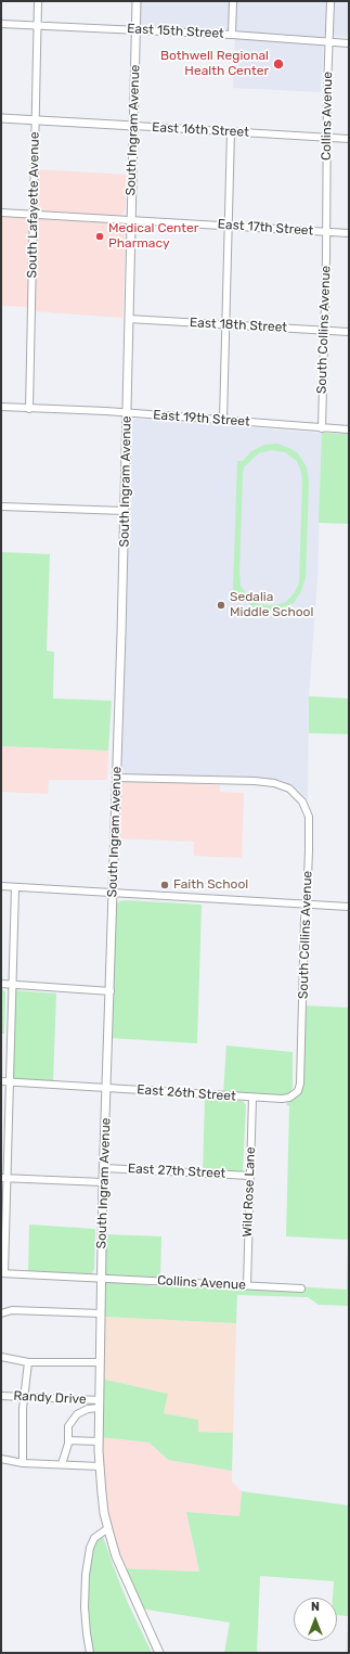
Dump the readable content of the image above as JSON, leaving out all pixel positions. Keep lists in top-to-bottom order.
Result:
{
  "streets": {
    "main road": ["South Ingram Avenue", "East 16th Street"],
    "street": [
      "East 15th Street",
      "Collins Avenue",
      "South Lafayette Avenue",
      "East 17th Street",
      "East 18th Street",
      "South Collins Avenue",
      "East 19th Street",
      "East 26th Street",
      "East 27th Street",
      "Wild Rose Lane",
      "Randy Drive"
    ]
  },
  "crossings": [
    ["East 15th Street", "Collins Avenue"],
    ["East 15th Street", "South Ingram Avenue"],
    ["East 15th Street", "South Lafayette Avenue"],
    ["Collins Avenue", "South Ingram Avenue"],
    ["Collins Avenue", "East 16th Street"],
    ["Collins Avenue", "East 17th Street"],
    ["Collins Avenue", "South Collins Avenue"],
    ["Collins Avenue", "Wild Rose Lane"],
    ["South Ingram Avenue", "East 16th Street"],
    ["South Ingram Avenue", "East 17th Street"],
    ["South Ingram Avenue", "East 18th Street"],
    ["South Ingram Avenue", "South Collins Avenue"],
    ["South Ingram Avenue", "East 19th Street"],
    ["South Ingram Avenue", "East 26th Street"],
    ["South Ingram Avenue", "East 27th Street"],
    ["South Ingram Avenue", "Randy Drive"],
    ["East 16th Street", "South Lafayette Avenue"],
    ["South Lafayette Avenue", "East 17th Street"],
    ["South Lafayette Avenue", "East 19th Street"],
    ["East 17th Street", "South Collins Avenue"],
    ["East 18th Street", "South Collins Avenue"],
    ["South Collins Avenue", "East 19th Street"],
    ["South Collins Avenue", "East 26th Street"],
    ["East 26th Street", "Wild Rose Lane"],
    ["East 27th Street", "Wild Rose Lane"]
  ],
  "places": [
    "Bothwell Regional Health Center",
    "Medical Center Pharmacy",
    "Sedalia Middle School",
    "Faith School"
  ],
  "north": "top"
}
